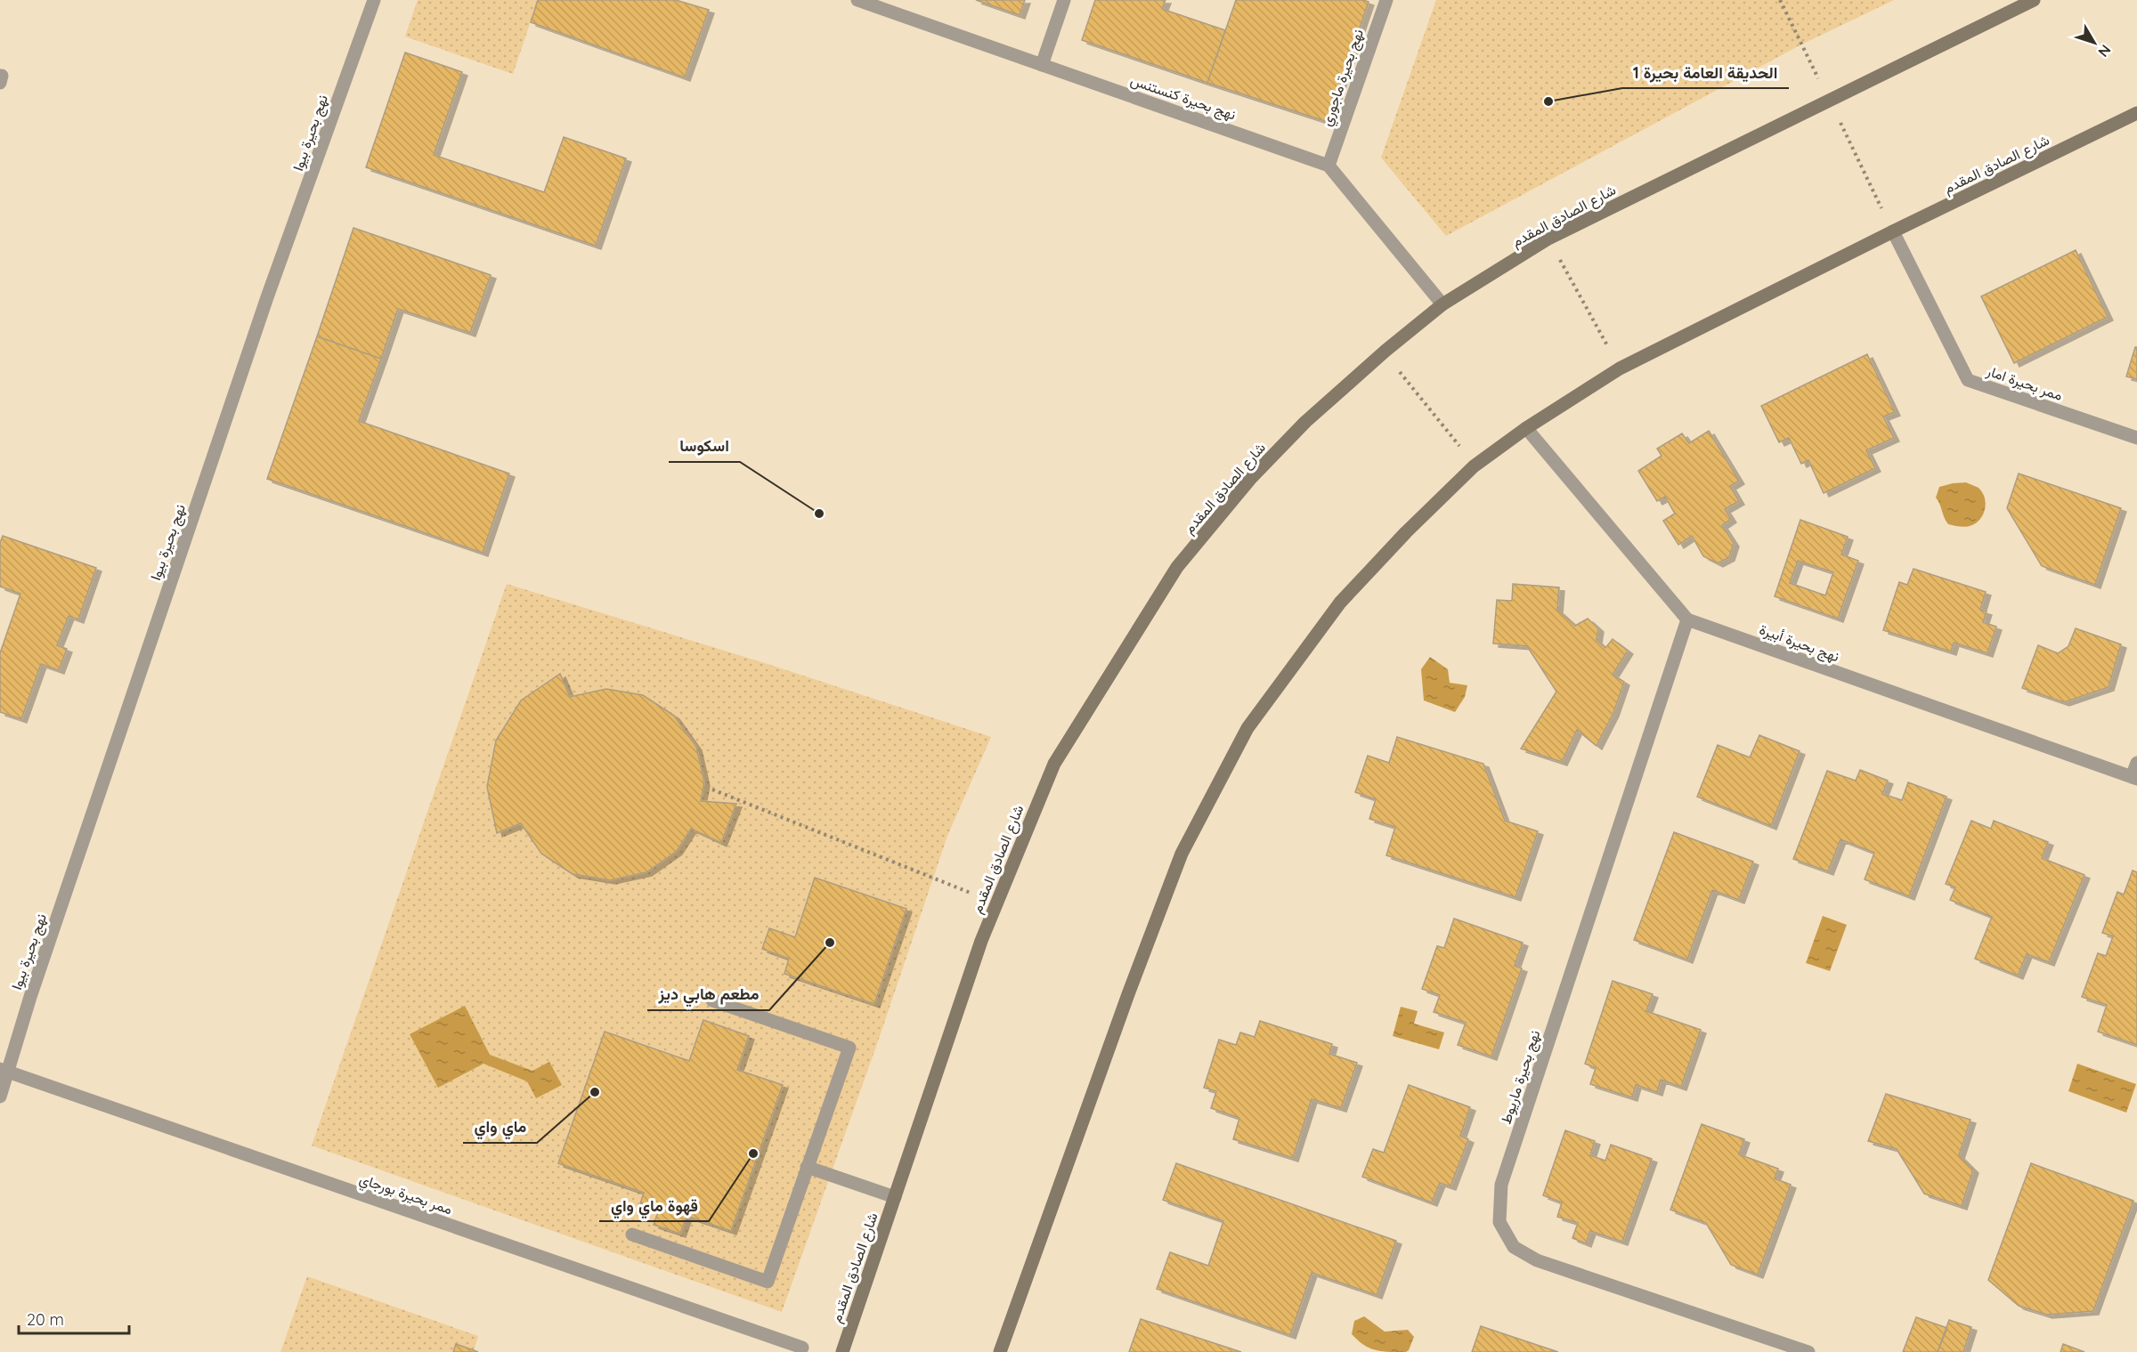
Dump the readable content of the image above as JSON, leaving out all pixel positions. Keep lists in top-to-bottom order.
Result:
{
  "streets": {
    "main road": ["شارع الصادق المقدم"],
    "street": [
      "نهج بحيرة ماجوري",
      "نهج بحيرة كنستنس",
      "نهج بحيرة بيوا",
      "ممر بحيرة امار",
      "نهج بحيرة أبيرة",
      "نهج بحيرة ماريوط",
      "ممر بحيرة بورجاي"
    ]
  },
  "crossings": [
    ["نهج بحيرة ماجوري", "نهج بحيرة كنستنس"],
    ["نهج بحيرة بيوا", "ممر بحيرة بورجاي"],
    ["شارع الصادق المقدم", "ممر بحيرة امار"],
    ["نهج بحيرة أبيرة", "نهج بحيرة ماريوط"]
  ],
  "places": [
    "الحديقة العامة بحيرة 1",
    "اسكوسا",
    "مطعم هابي ديز",
    "ماي واي",
    "قهوة ماي واي"
  ],
  "scale_bar": "20 m",
  "north": "bottom right"
}
